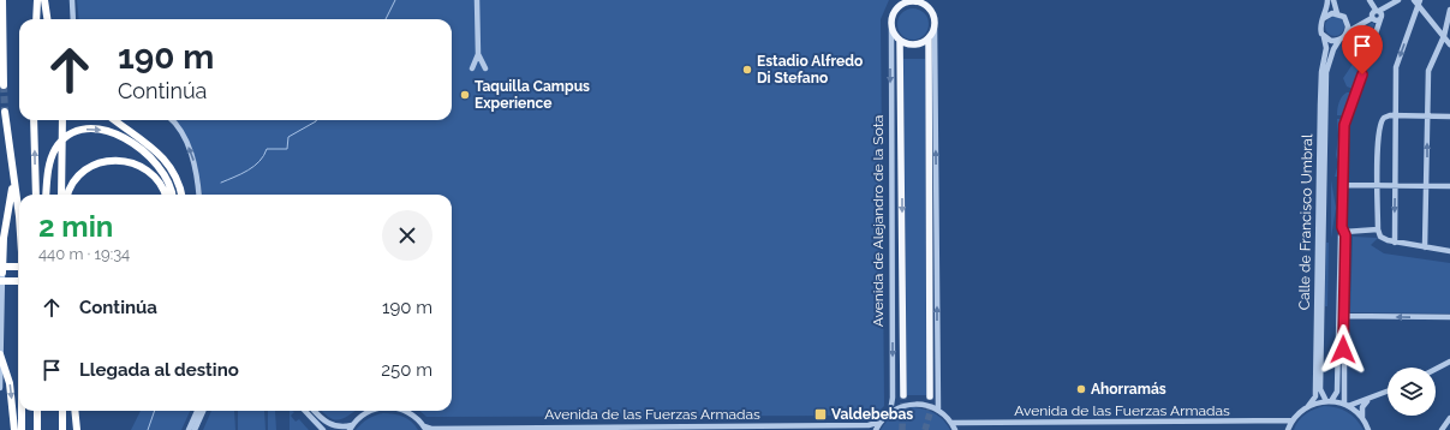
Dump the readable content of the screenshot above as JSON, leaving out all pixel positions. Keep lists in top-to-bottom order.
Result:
{
  "streets": {
    "main road": ["Avenida de Alejandro de la Sota"],
    "street": ["Calle de Francisco Umbral", "Avenida de las Fuerzas Armadas"]
  },
  "places": {
    "other": ["Estadio Alfredo Di Stefano", "Taquilla Campus Experience", "Ahorramás"],
    "transit": ["Valdebebas"]
  },
  "page": {
    "turn": ["190 m", "Continúa"],
    "heading": ["2 min", "440 m · 19:34"],
    "list": [
      {
        "name": "Continúa",
        "value": "190 m"
      },
      {
        "name": "Llegada al destino",
        "value": "250 m"
      }
    ]
  }
}
